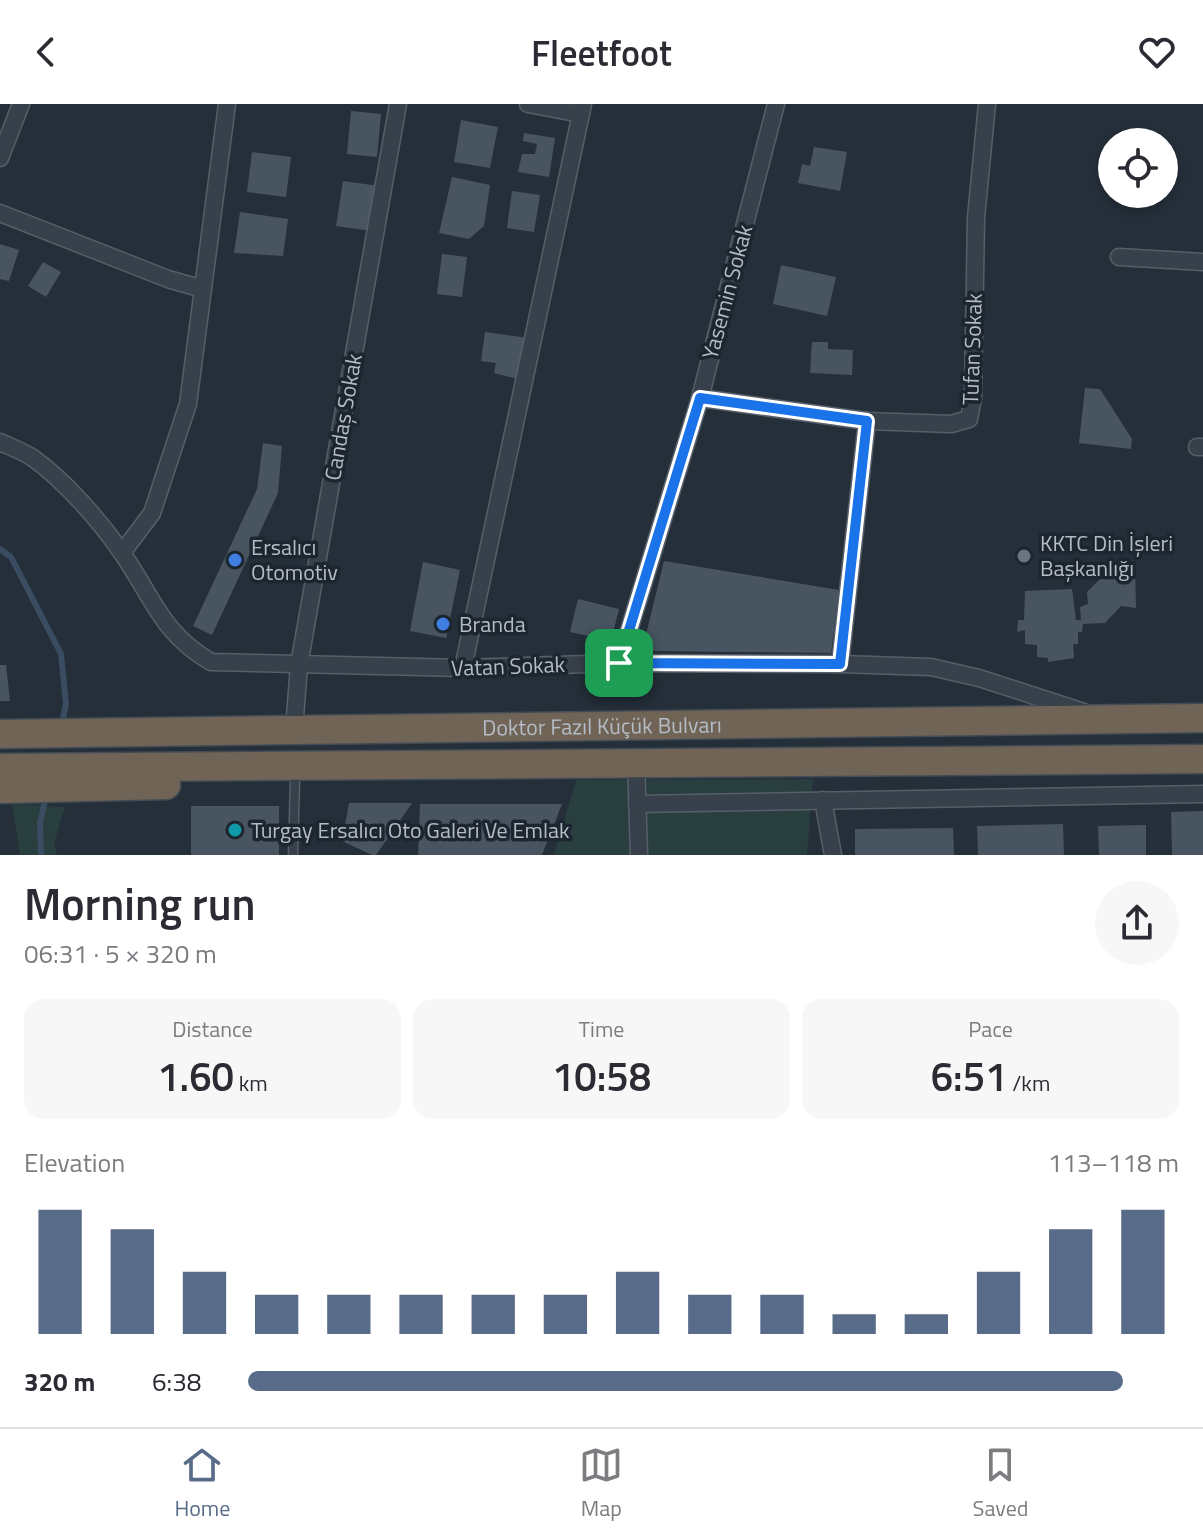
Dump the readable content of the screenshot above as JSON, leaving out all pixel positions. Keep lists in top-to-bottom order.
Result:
{
  "streets": {
    "highway": ["Doktor Fazıl Küçük Bulvarı"],
    "street": [
      "Yasemin Sokak",
      "Tufan Sokak",
      "Candaş Sokak",
      "Vatan Sokak"
    ]
  },
  "crossings": [
    ["Yasemin Sokak", "Tufan Sokak"],
    ["Yasemin Sokak", "Vatan Sokak"],
    ["Candaş Sokak", "Vatan Sokak"],
    ["Candaş Sokak", "Doktor Fazıl Küçük Bulvarı"],
    ["Vatan Sokak", "Doktor Fazıl Küçük Bulvarı"]
  ],
  "places": [
    "KKTC Din İşleri Başkanlığı",
    "Ersalıcı Otomotiv",
    "Branda",
    "Turgay Ersalıcı Oto Galeri Ve Emlak"
  ],
  "page": {
    "header": "Fleetfoot",
    "heading": ["Morning run", "06:31 · 5 × 320 m"],
    "stats": [
      ["Distance", "1.60 km"],
      ["Time", "10:58"],
      ["Pace", "6:51 /km"]
    ],
    "chart": ["Elevation", "113–118 m"],
    "list": [
      {
        "name": "320 m",
        "note": "6:38"
      }
    ],
    "tabs": ["Home", "Map", "Saved"]
  }
}
